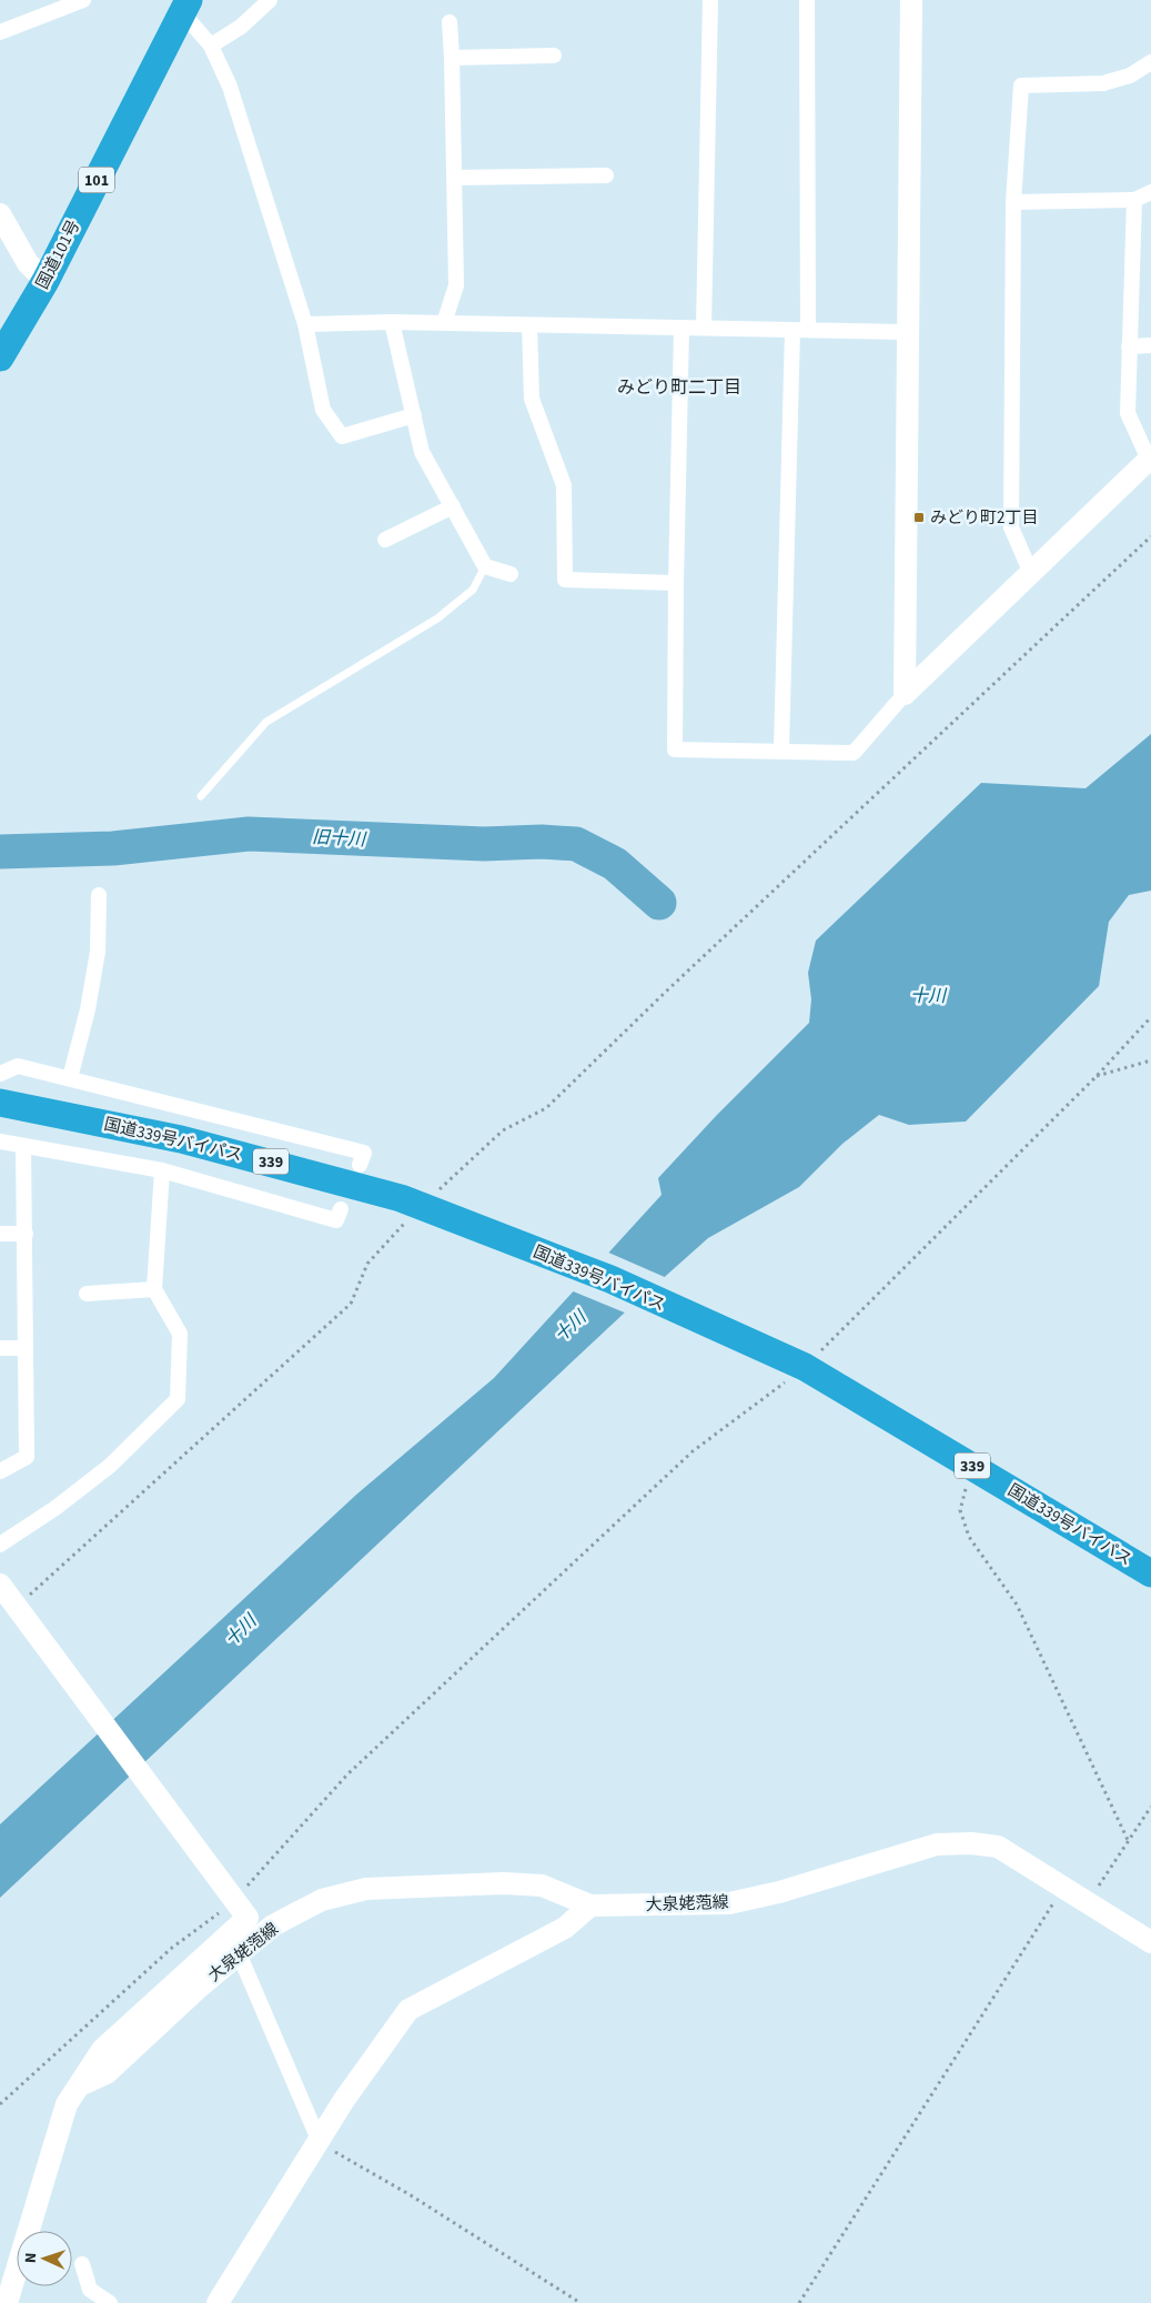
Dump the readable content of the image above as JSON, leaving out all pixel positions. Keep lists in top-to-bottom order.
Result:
{
  "streets": {
    "highway": [
      "101",
      "国道101号",
      "国道339号バイパス",
      "339"
    ],
    "main road": ["大泉姥萢線"]
  },
  "districts": ["みどり町二丁目"],
  "water": ["旧十川", "十川"],
  "places": {
    "transit": ["みどり町2丁目"]
  },
  "north": "left"
}
